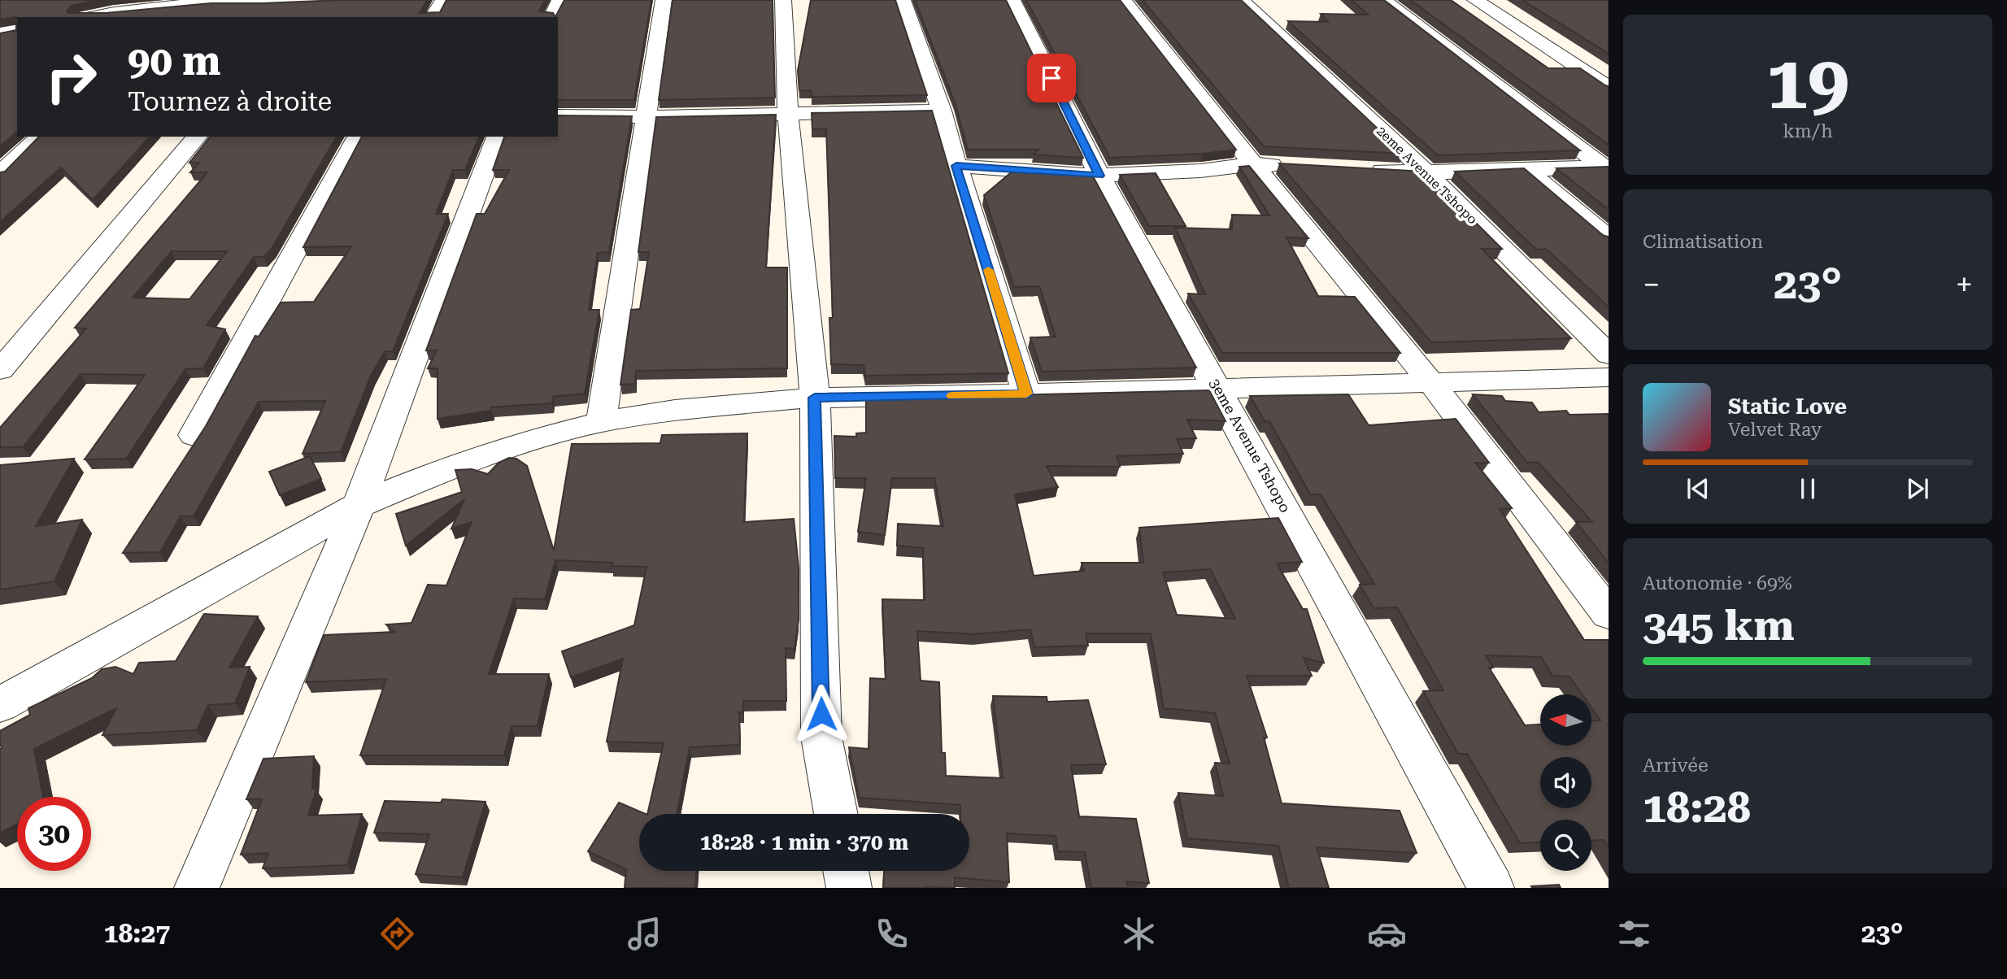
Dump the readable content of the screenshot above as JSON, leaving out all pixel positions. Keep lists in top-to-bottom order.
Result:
{
  "streets": {
    "street": ["2eme Avenue Tshopo", "3eme Avenue Tshopo"]
  },
  "north": "left",
  "page": {
    "tile": [
      ["19", "km/h"],
      "Climatisation",
      ["Autonomie · 69%", "345 km"],
      ["Arrivée", "18:28"]
    ],
    "turn": ["90 m", "Tournez à droite"],
    "heat": ["−", "23°", "+"],
    "song": ["Static Love", "Velvet Ray"],
    "limit": "30",
    "trip": "18:28 · 1 min · 370 m",
    "tabs": ["18:27", "23°"]
  }
}
